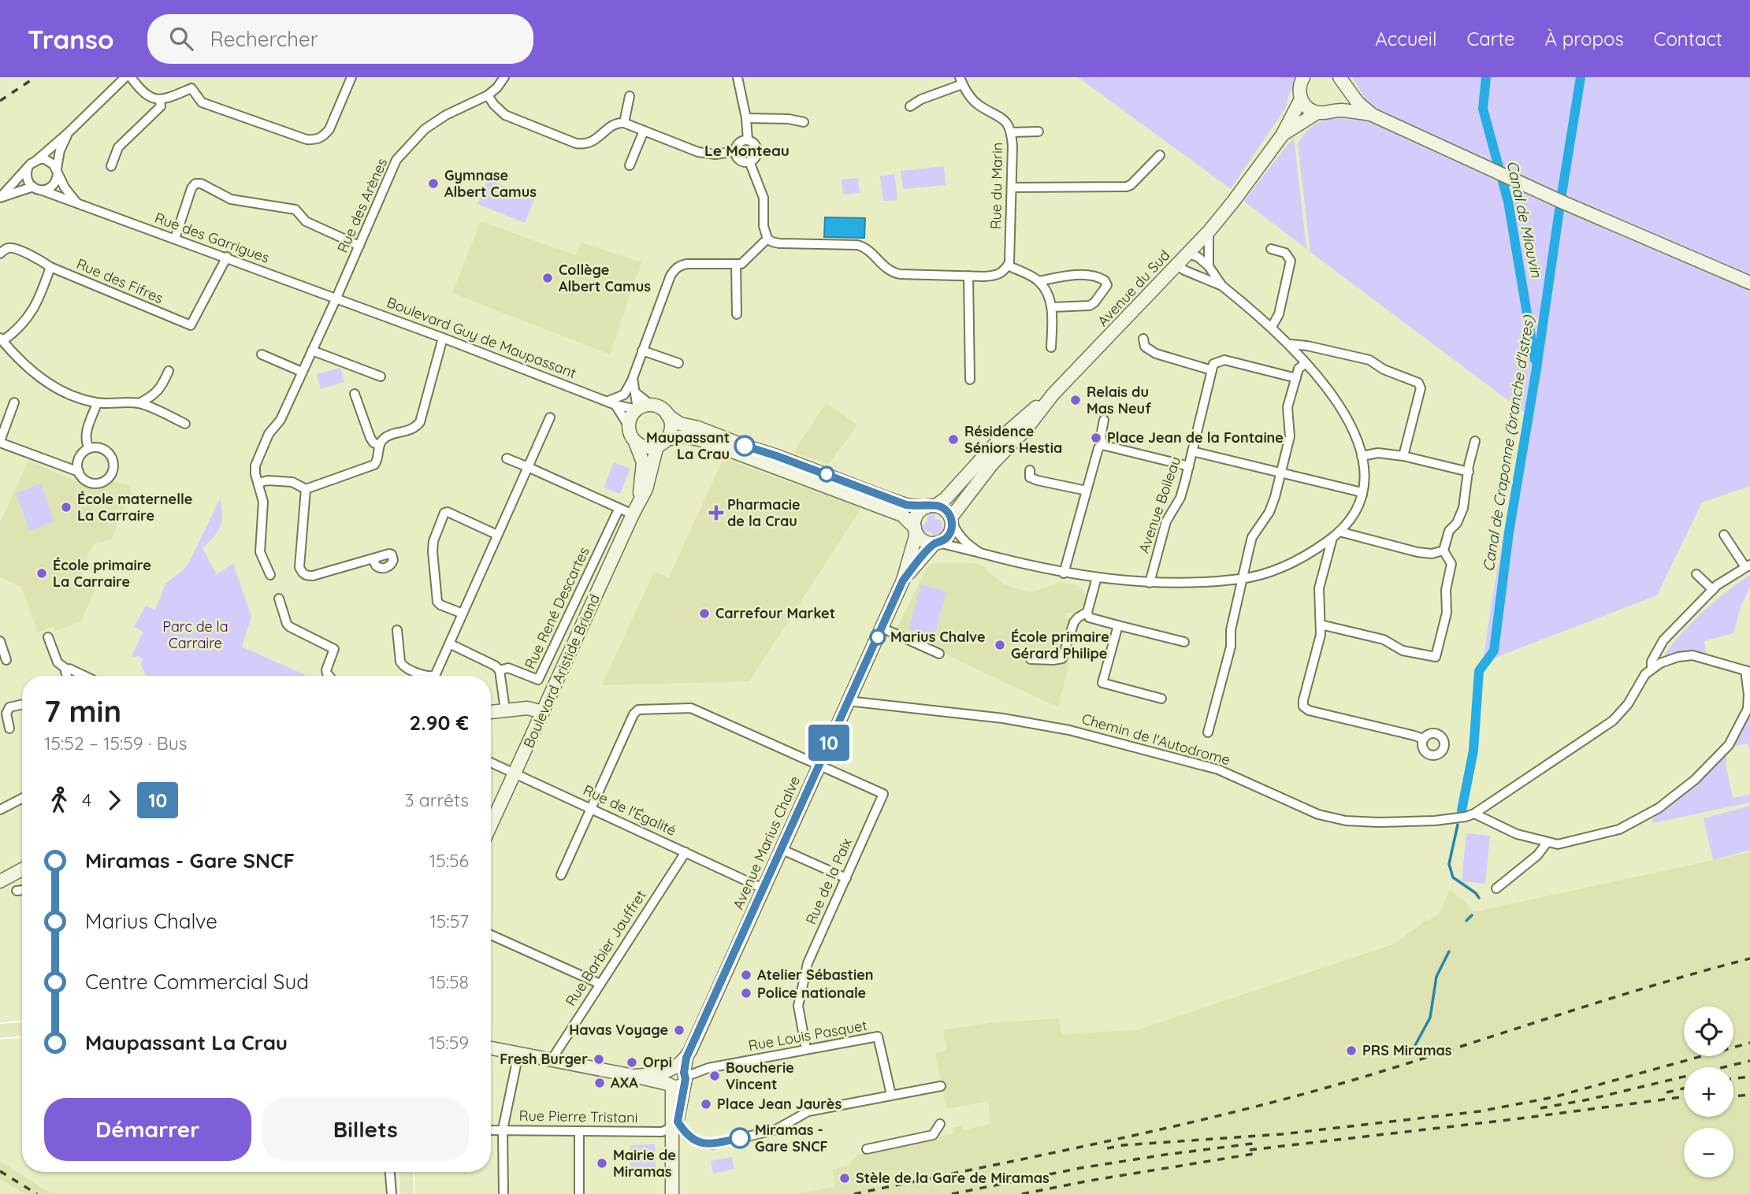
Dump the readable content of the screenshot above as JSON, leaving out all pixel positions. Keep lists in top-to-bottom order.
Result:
{
  "streets": {
    "main road": ["Avenue du Sud", "Boulevard Aristide Briand", "Avenue Marius Chalve"],
    "street": [
      "Rue du Marin",
      "Rue des Arènes",
      "Rue des Garrigues",
      "Rue des Fifres",
      "Boulevard Guy de Maupassant",
      "Avenue Boileau",
      "Rue René Descartes",
      "Chemin de l'Autodrome",
      "Rue de l'Égalité",
      "Rue de la Paix",
      "Rue Barbier Jauffret",
      "Rue Louis Pasquet",
      "Rue Pierre Tristani"
    ]
  },
  "crossings": [
    ["Rue des Arènes", "Rue des Garrigues"],
    ["Rue des Arènes", "Boulevard Guy de Maupassant"],
    ["Rue des Garrigues", "Rue des Fifres"],
    ["Rue des Garrigues", "Boulevard Guy de Maupassant"],
    ["Avenue du Sud", "Avenue Marius Chalve"],
    ["Boulevard Aristide Briand", "Rue de l'Égalité"],
    ["Chemin de l'Autodrome", "Avenue Marius Chalve"],
    ["Rue de l'Égalité", "Avenue Marius Chalve"],
    ["Rue de l'Égalité", "Rue Barbier Jauffret"],
    ["Avenue Marius Chalve", "Rue de la Paix"],
    ["Avenue Marius Chalve", "Rue Louis Pasquet"],
    ["Rue de la Paix", "Rue Louis Pasquet"]
  ],
  "districts": ["Le Monteau"],
  "water": ["Canal de Miouvin", "Canal de Craponne (branche d'Istres)"],
  "parks": ["Parc de la Carraire"],
  "places": {
    "other": [
      "Gymnase Albert Camus",
      "Collège Albert Camus",
      "Relais du Mas Neuf",
      "Place Jean de la Fontaine",
      "Résidence Séniors Hestia",
      "Maupassant La Crau",
      "École maternelle La Carraire",
      "École primaire La Carraire",
      "Carrefour Market",
      "Marius Chalve",
      "École primaire Gérard Philipe",
      "Atelier Sébastien",
      "Police nationale",
      "Havas Voyage",
      "PRS Miramas",
      "Fresh Burger",
      "Orpi",
      "Boucherie Vincent",
      "AXA",
      "Place Jean Jaurès",
      "Miramas - Gare SNCF",
      "Mairie de Miramas",
      "Stèle de la Gare de Miramas"
    ],
    "health": ["Pharmacie de la Crau"]
  },
  "lines": ["bus line 10"],
  "page": {
    "header": "Transo",
    "search": "Rechercher",
    "nav": [
      "Accueil",
      "Carte",
      "À propos",
      "Contact"
    ],
    "on_map": "10",
    "heading": ["7 min", "15:52 – 15:59 · Bus", "2.90 €"],
    "legs": ["4", "10", "3 arrêts"],
    "list": [
      {
        "name": "Miramas - Gare SNCF",
        "value": "15:56"
      },
      {
        "name": "Marius Chalve",
        "value": "15:57"
      },
      {
        "name": "Centre Commercial Sud",
        "value": "15:58"
      },
      {
        "name": "Maupassant La Crau",
        "value": "15:59"
      }
    ],
    "map_buttons": ["+", "−"],
    "buttons": ["Démarrer", "Billets"]
  }
}
